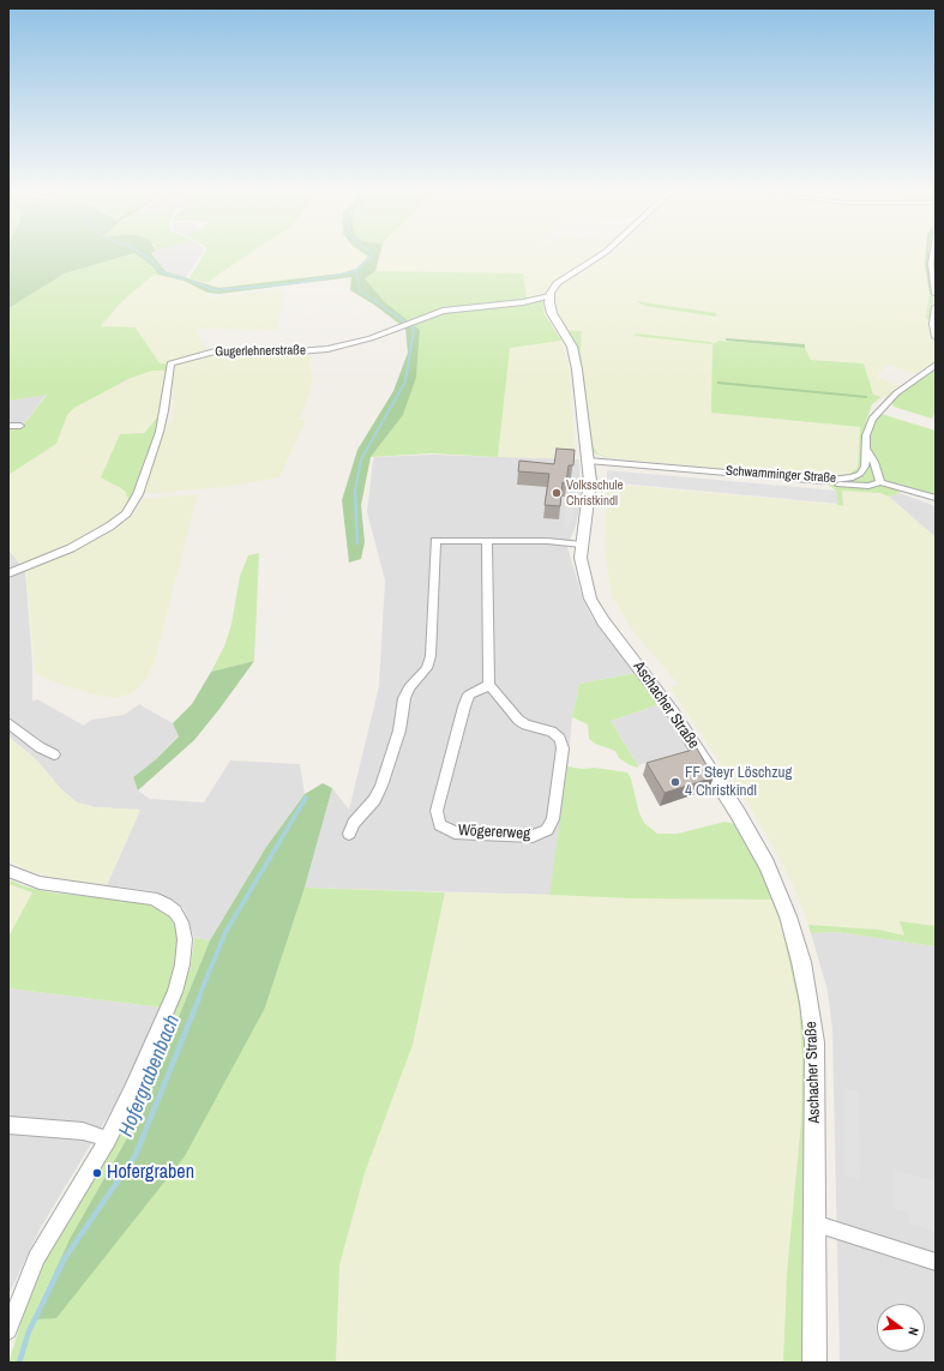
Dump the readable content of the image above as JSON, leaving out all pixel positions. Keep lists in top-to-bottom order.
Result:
{
  "streets": {
    "street": [
      "Gugerlehnerstraße",
      "Schwamminger Straße",
      "Aschacher Straße",
      "Wögererweg"
    ]
  },
  "crossings": [
    ["Gugerlehnerstraße", "Aschacher Straße"],
    ["Schwamminger Straße", "Aschacher Straße"]
  ],
  "water": ["Hofergrabenbach"],
  "places": ["Volksschule Christkindl", "FF Steyr Löschzug 4 Christkindl", "Hofergraben"],
  "north": "right"
}
